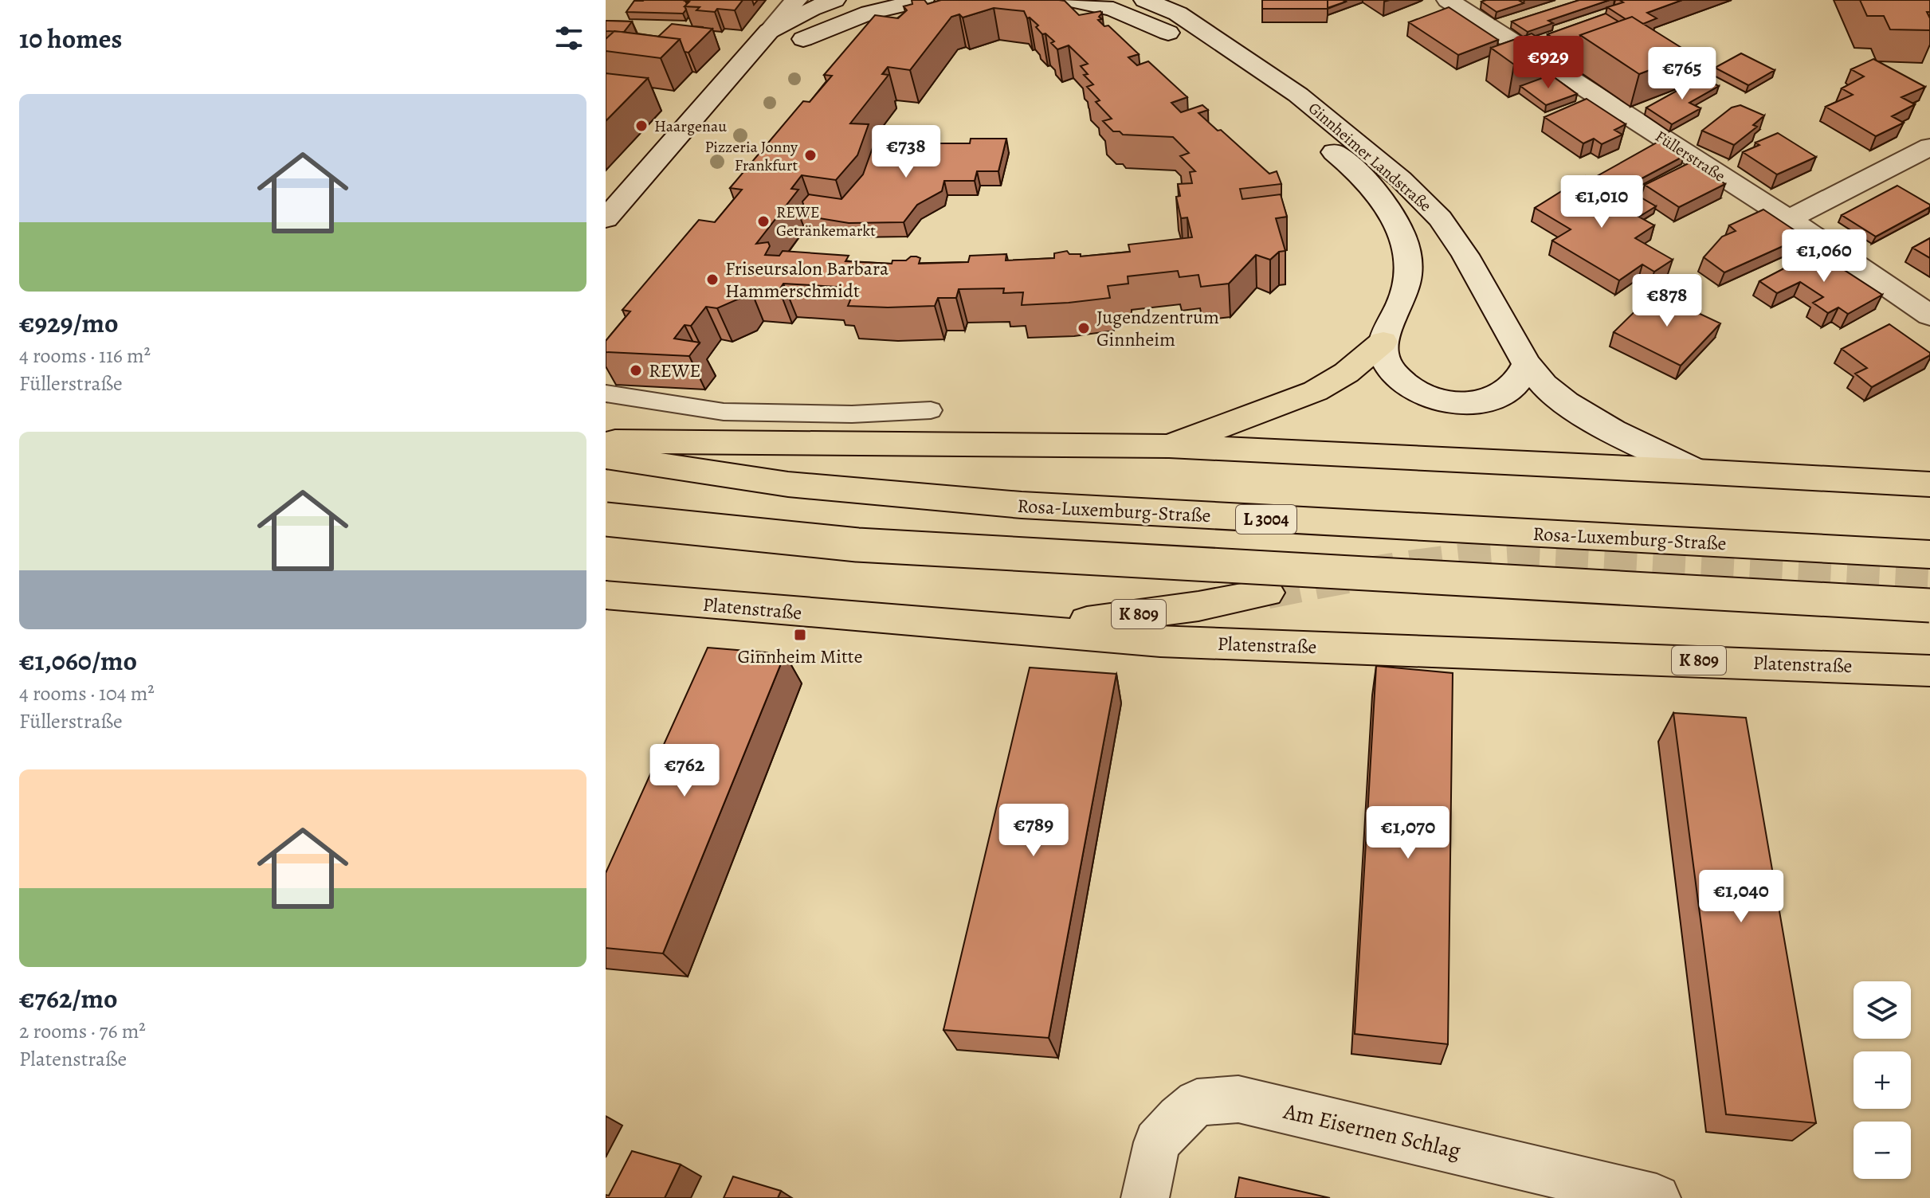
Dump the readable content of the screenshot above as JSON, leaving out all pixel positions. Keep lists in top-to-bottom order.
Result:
{
  "streets": {
    "main road": [
      "Füllerstraße",
      "Ginnheimer Landstraße",
      "Rosa-Luxemburg-Straße",
      "L 3004",
      "Platenstraße",
      "K 809",
      "Am Eisernen Schlag"
    ]
  },
  "crossings": [
    ["Platenstraße", "K 809"]
  ],
  "places": {
    "other": [
      "Haargenau",
      "Pizzeria Jonny Frankfurt",
      "REWE Getränkemarkt",
      "Friseursalon Barbara Hammerschmidt",
      "Jugendzentrum Ginnheim",
      "REWE"
    ],
    "transit": ["Ginnheim Mitte"]
  },
  "page": {
    "heading": "10 homes",
    "price": [
      "€929",
      "€765",
      "€738",
      "€1,010",
      "€1,060",
      "€878",
      "€762",
      "€789",
      "€1,070",
      "€1,040"
    ],
    "list": [
      {
        "name": "€929/mo",
        "note": "4 rooms · 116 m² · Füllerstraße"
      },
      {
        "name": "€1,060/mo",
        "note": "4 rooms · 104 m² · Füllerstraße"
      },
      {
        "name": "€762/mo",
        "note": "2 rooms · 76 m² · Platenstraße"
      }
    ],
    "map_buttons": ["+", "−"]
  }
}
